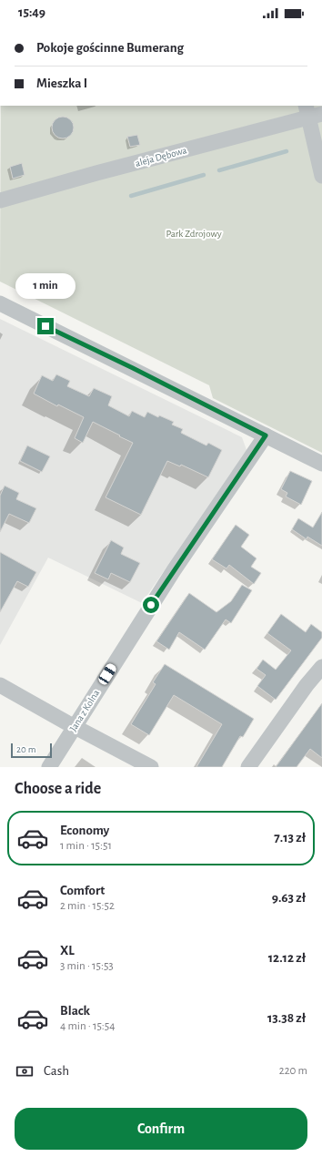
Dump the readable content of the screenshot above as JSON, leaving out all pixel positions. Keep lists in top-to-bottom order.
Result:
{
  "streets": {
    "street": ["aleja Dębowa", "Jana z Kolna"]
  },
  "parks": ["Park Zdrojowy"],
  "scale_bar": "20 m",
  "page": {
    "status": "15:49",
    "banner": ["Pokoje gościnne Bumerang", "Mieszka I"],
    "bubble": "1 min",
    "scale": "20 m",
    "heading": "Choose a ride",
    "list": [
      {
        "name": "Economy",
        "note": "1 min · 15:51",
        "value": "7.13 zł"
      },
      {
        "name": "Comfort",
        "note": "2 min · 15:52",
        "value": "9.63 zł"
      },
      {
        "name": "XL",
        "note": "3 min · 15:53",
        "value": "12.12 zł"
      },
      {
        "name": "Black",
        "note": "4 min · 15:54",
        "value": "13.38 zł"
      }
    ],
    "pay": ["Cash", "220 m"],
    "buttons": "Confirm"
  }
}
